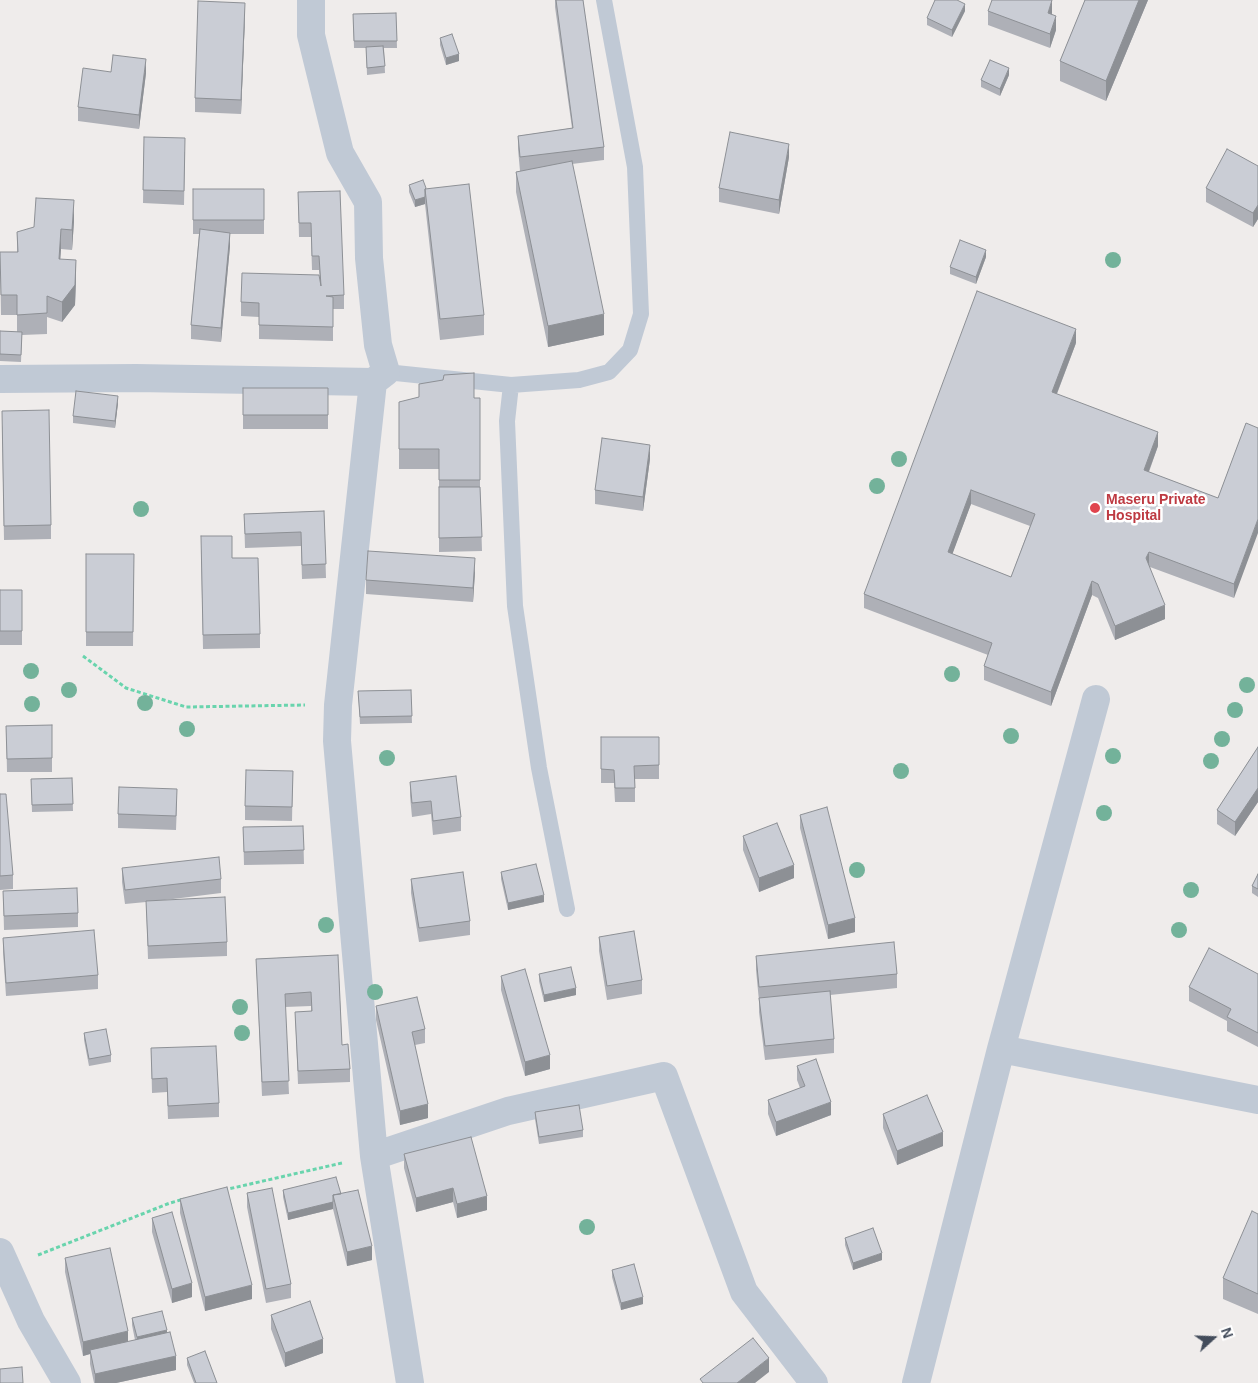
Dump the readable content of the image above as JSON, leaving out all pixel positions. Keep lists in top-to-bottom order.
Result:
{
  "places": ["Maseru Private Hospital"],
  "north": "right"
}
